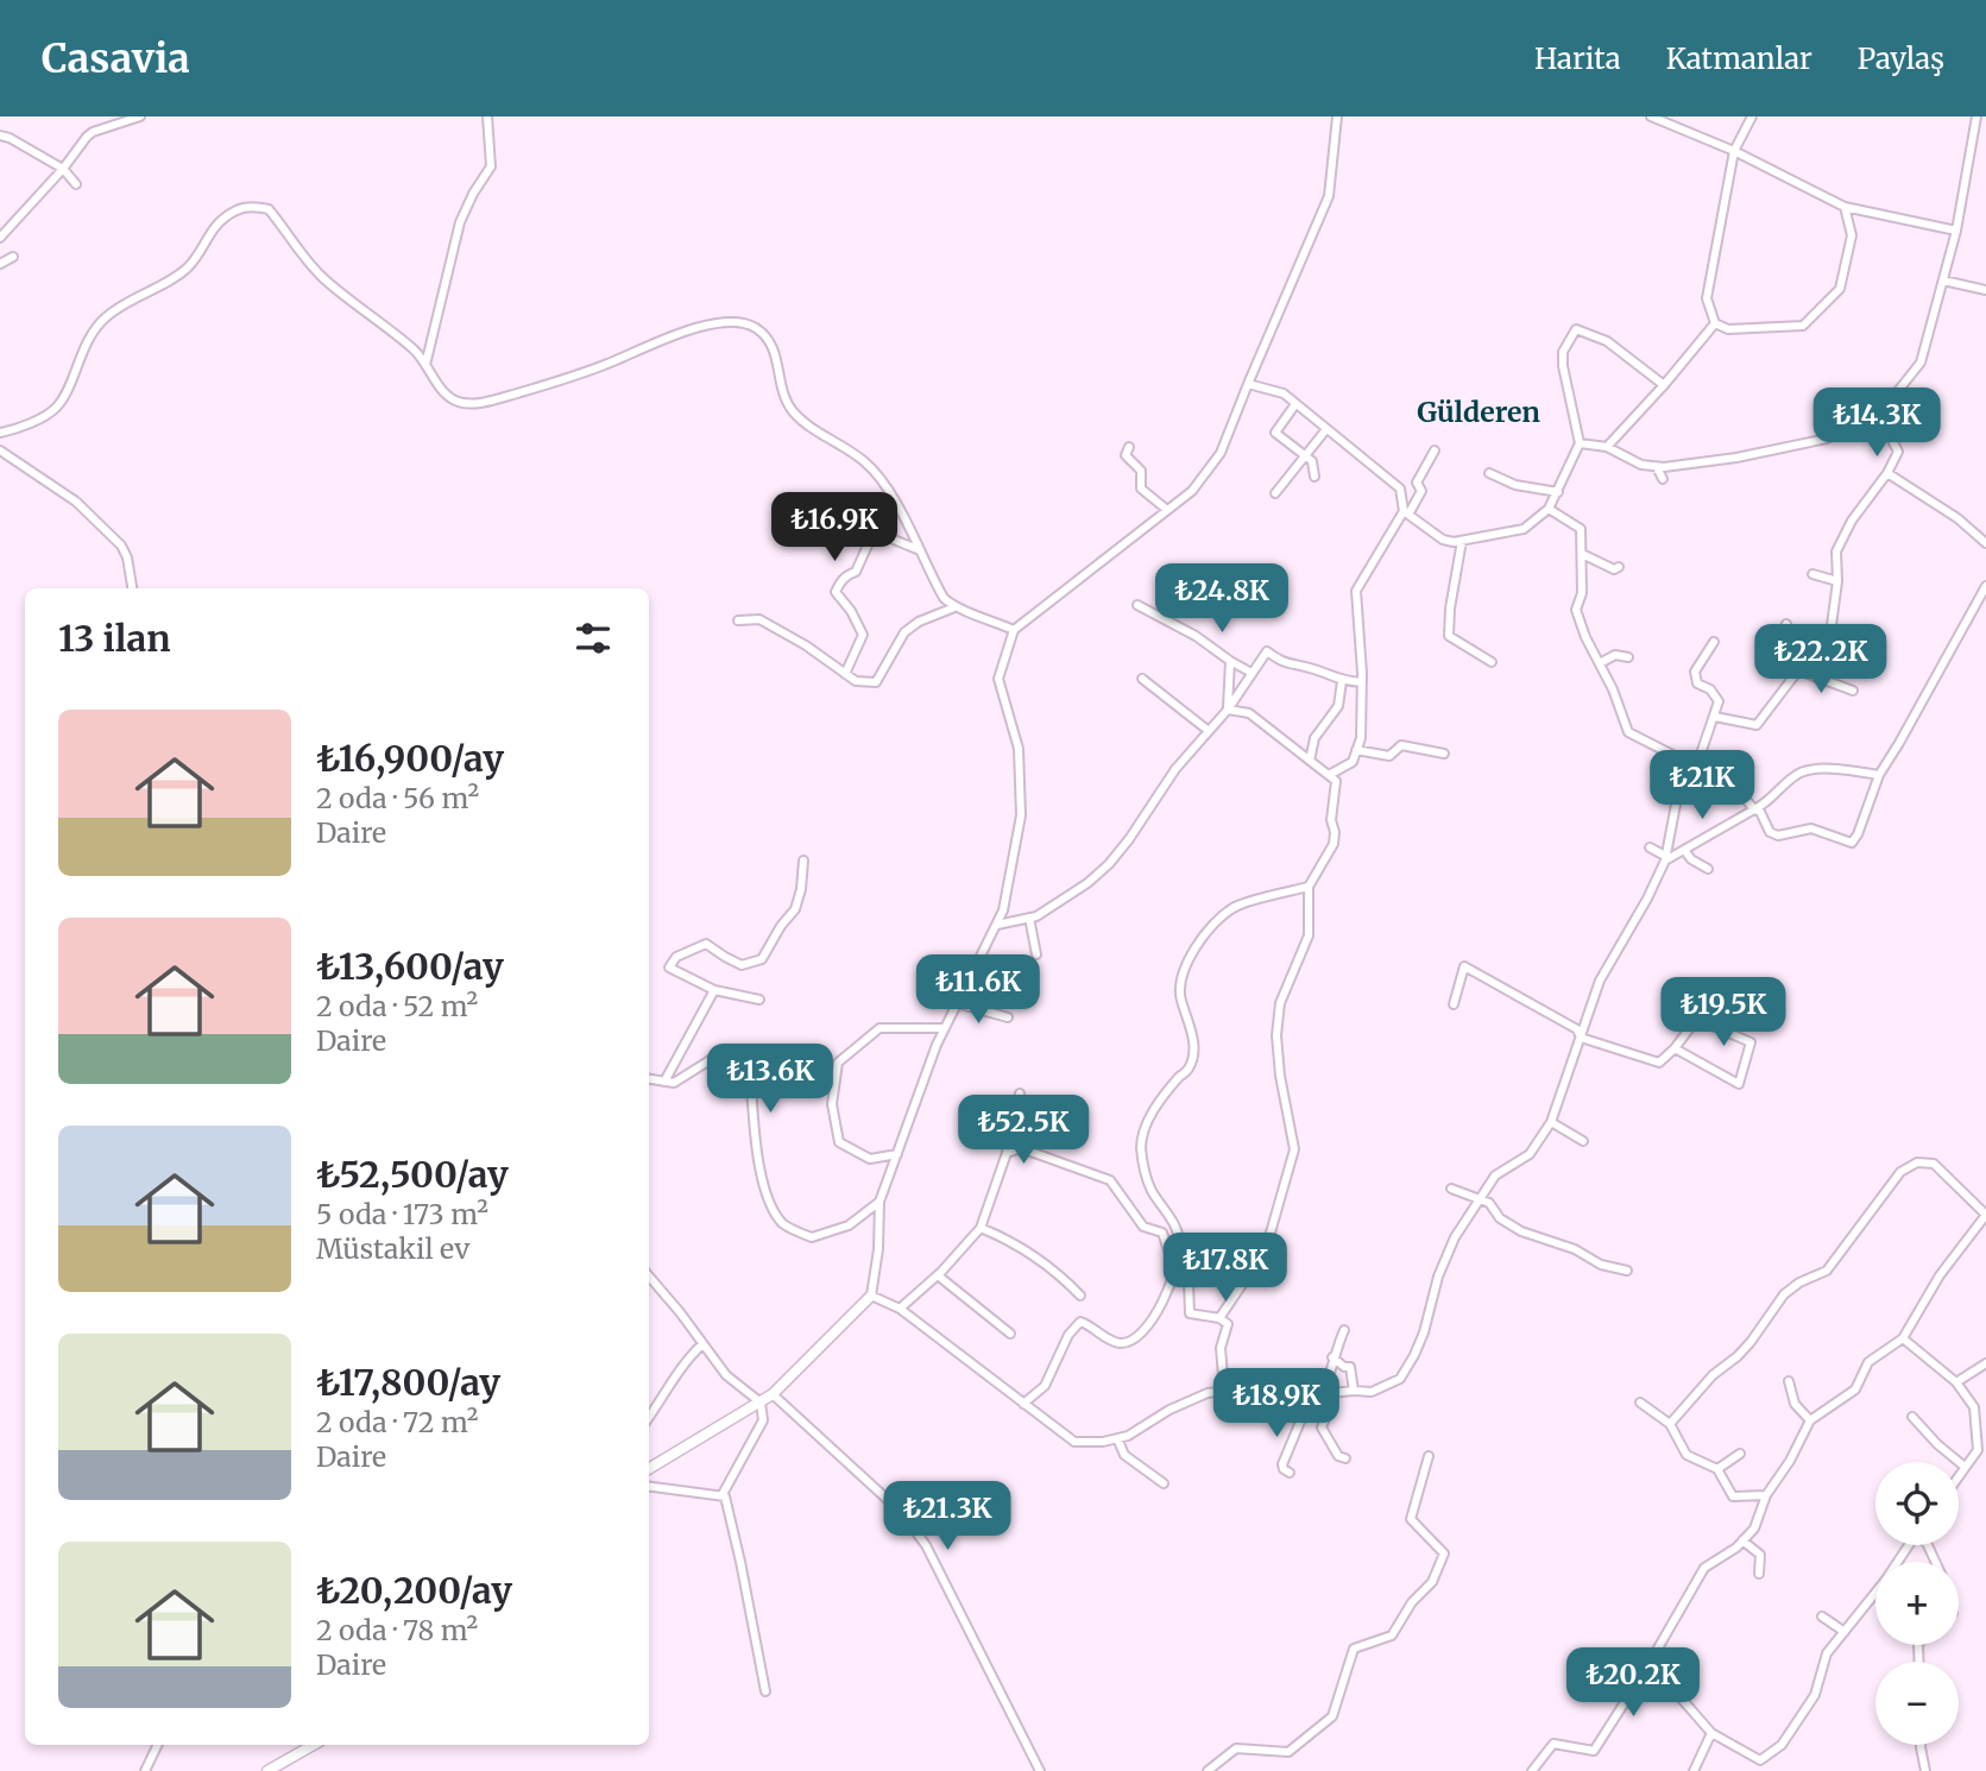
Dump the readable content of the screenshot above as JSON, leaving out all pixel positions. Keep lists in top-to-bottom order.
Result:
{
  "districts": ["Gülderen"],
  "page": {
    "header": "Casavia",
    "nav": ["Harita", "Katmanlar", "Paylaş"],
    "price": [
      "₺14.3K",
      "₺16.9K",
      "₺24.8K",
      "₺22.2K",
      "₺21K",
      "₺11.6K",
      "₺19.5K",
      "₺13.6K",
      "₺52.5K",
      "₺17.8K",
      "₺18.9K",
      "₺21.3K",
      "₺20.2K"
    ],
    "heading": "13 ilan",
    "list": [
      {
        "name": "₺16,900/ay",
        "note": "2 oda · 56 m² · Daire"
      },
      {
        "name": "₺13,600/ay",
        "note": "2 oda · 52 m² · Daire"
      },
      {
        "name": "₺52,500/ay",
        "note": "5 oda · 173 m² · Müstakil ev"
      },
      {
        "name": "₺17,800/ay",
        "note": "2 oda · 72 m² · Daire"
      },
      {
        "name": "₺20,200/ay",
        "note": "2 oda · 78 m² · Daire"
      }
    ],
    "map_buttons": ["+", "−"]
  }
}
